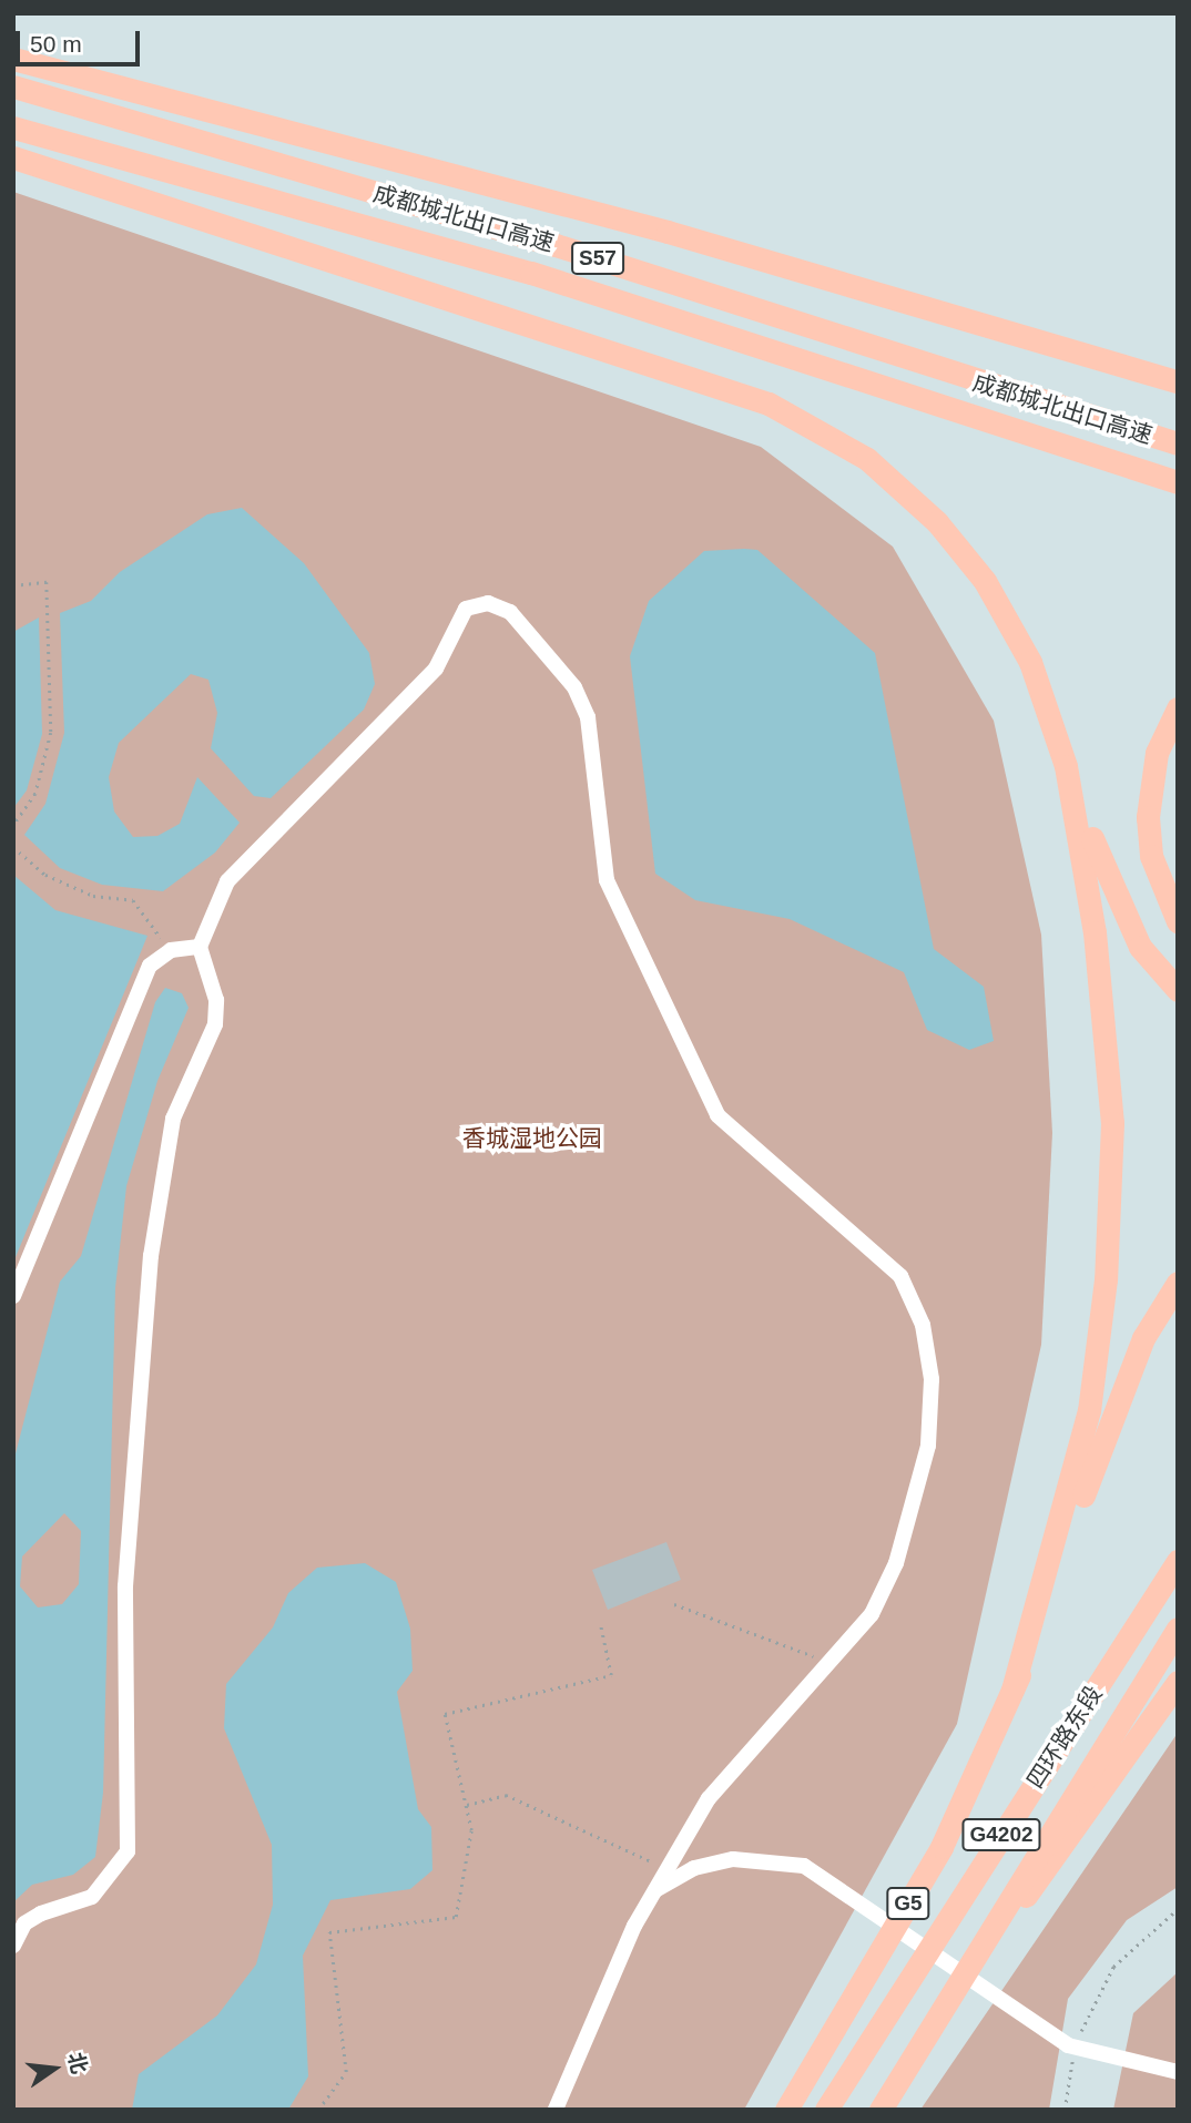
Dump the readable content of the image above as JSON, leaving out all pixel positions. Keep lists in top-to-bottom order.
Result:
{
  "streets": {
    "highway": [
      "成都城北出口高速",
      "S57",
      "四环路东段",
      "G4202",
      "G5"
    ]
  },
  "parks": ["香城湿地公园"],
  "scale_bar": "50 m",
  "north": "right"
}
